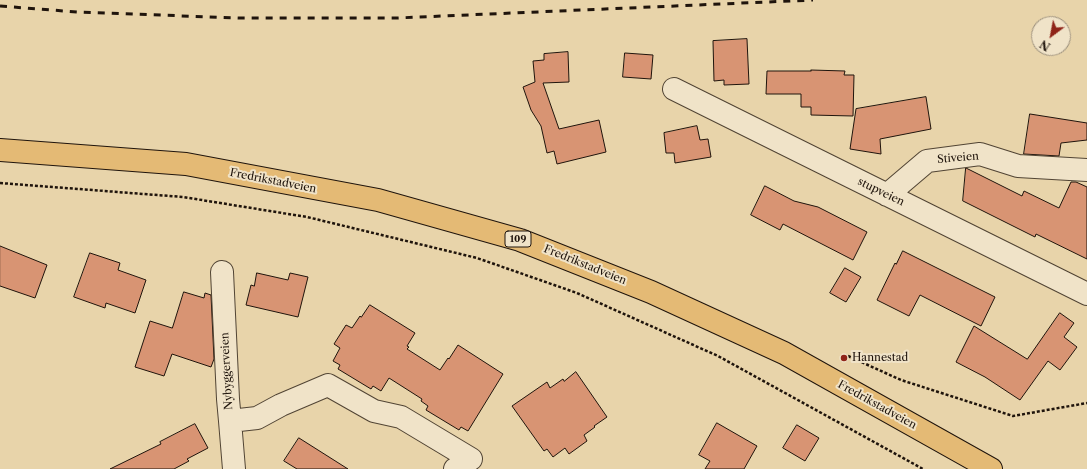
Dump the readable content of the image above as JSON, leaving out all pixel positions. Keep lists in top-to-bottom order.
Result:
{
  "streets": {
    "main road": ["Fredrikstadveien", "109"],
    "street": ["Stiveien", "stupveien", "Nybyggerveien"]
  },
  "crossings": [
    ["Stiveien", "stupveien"]
  ],
  "places": ["Hannestad"],
  "north": "bottom left"
}
